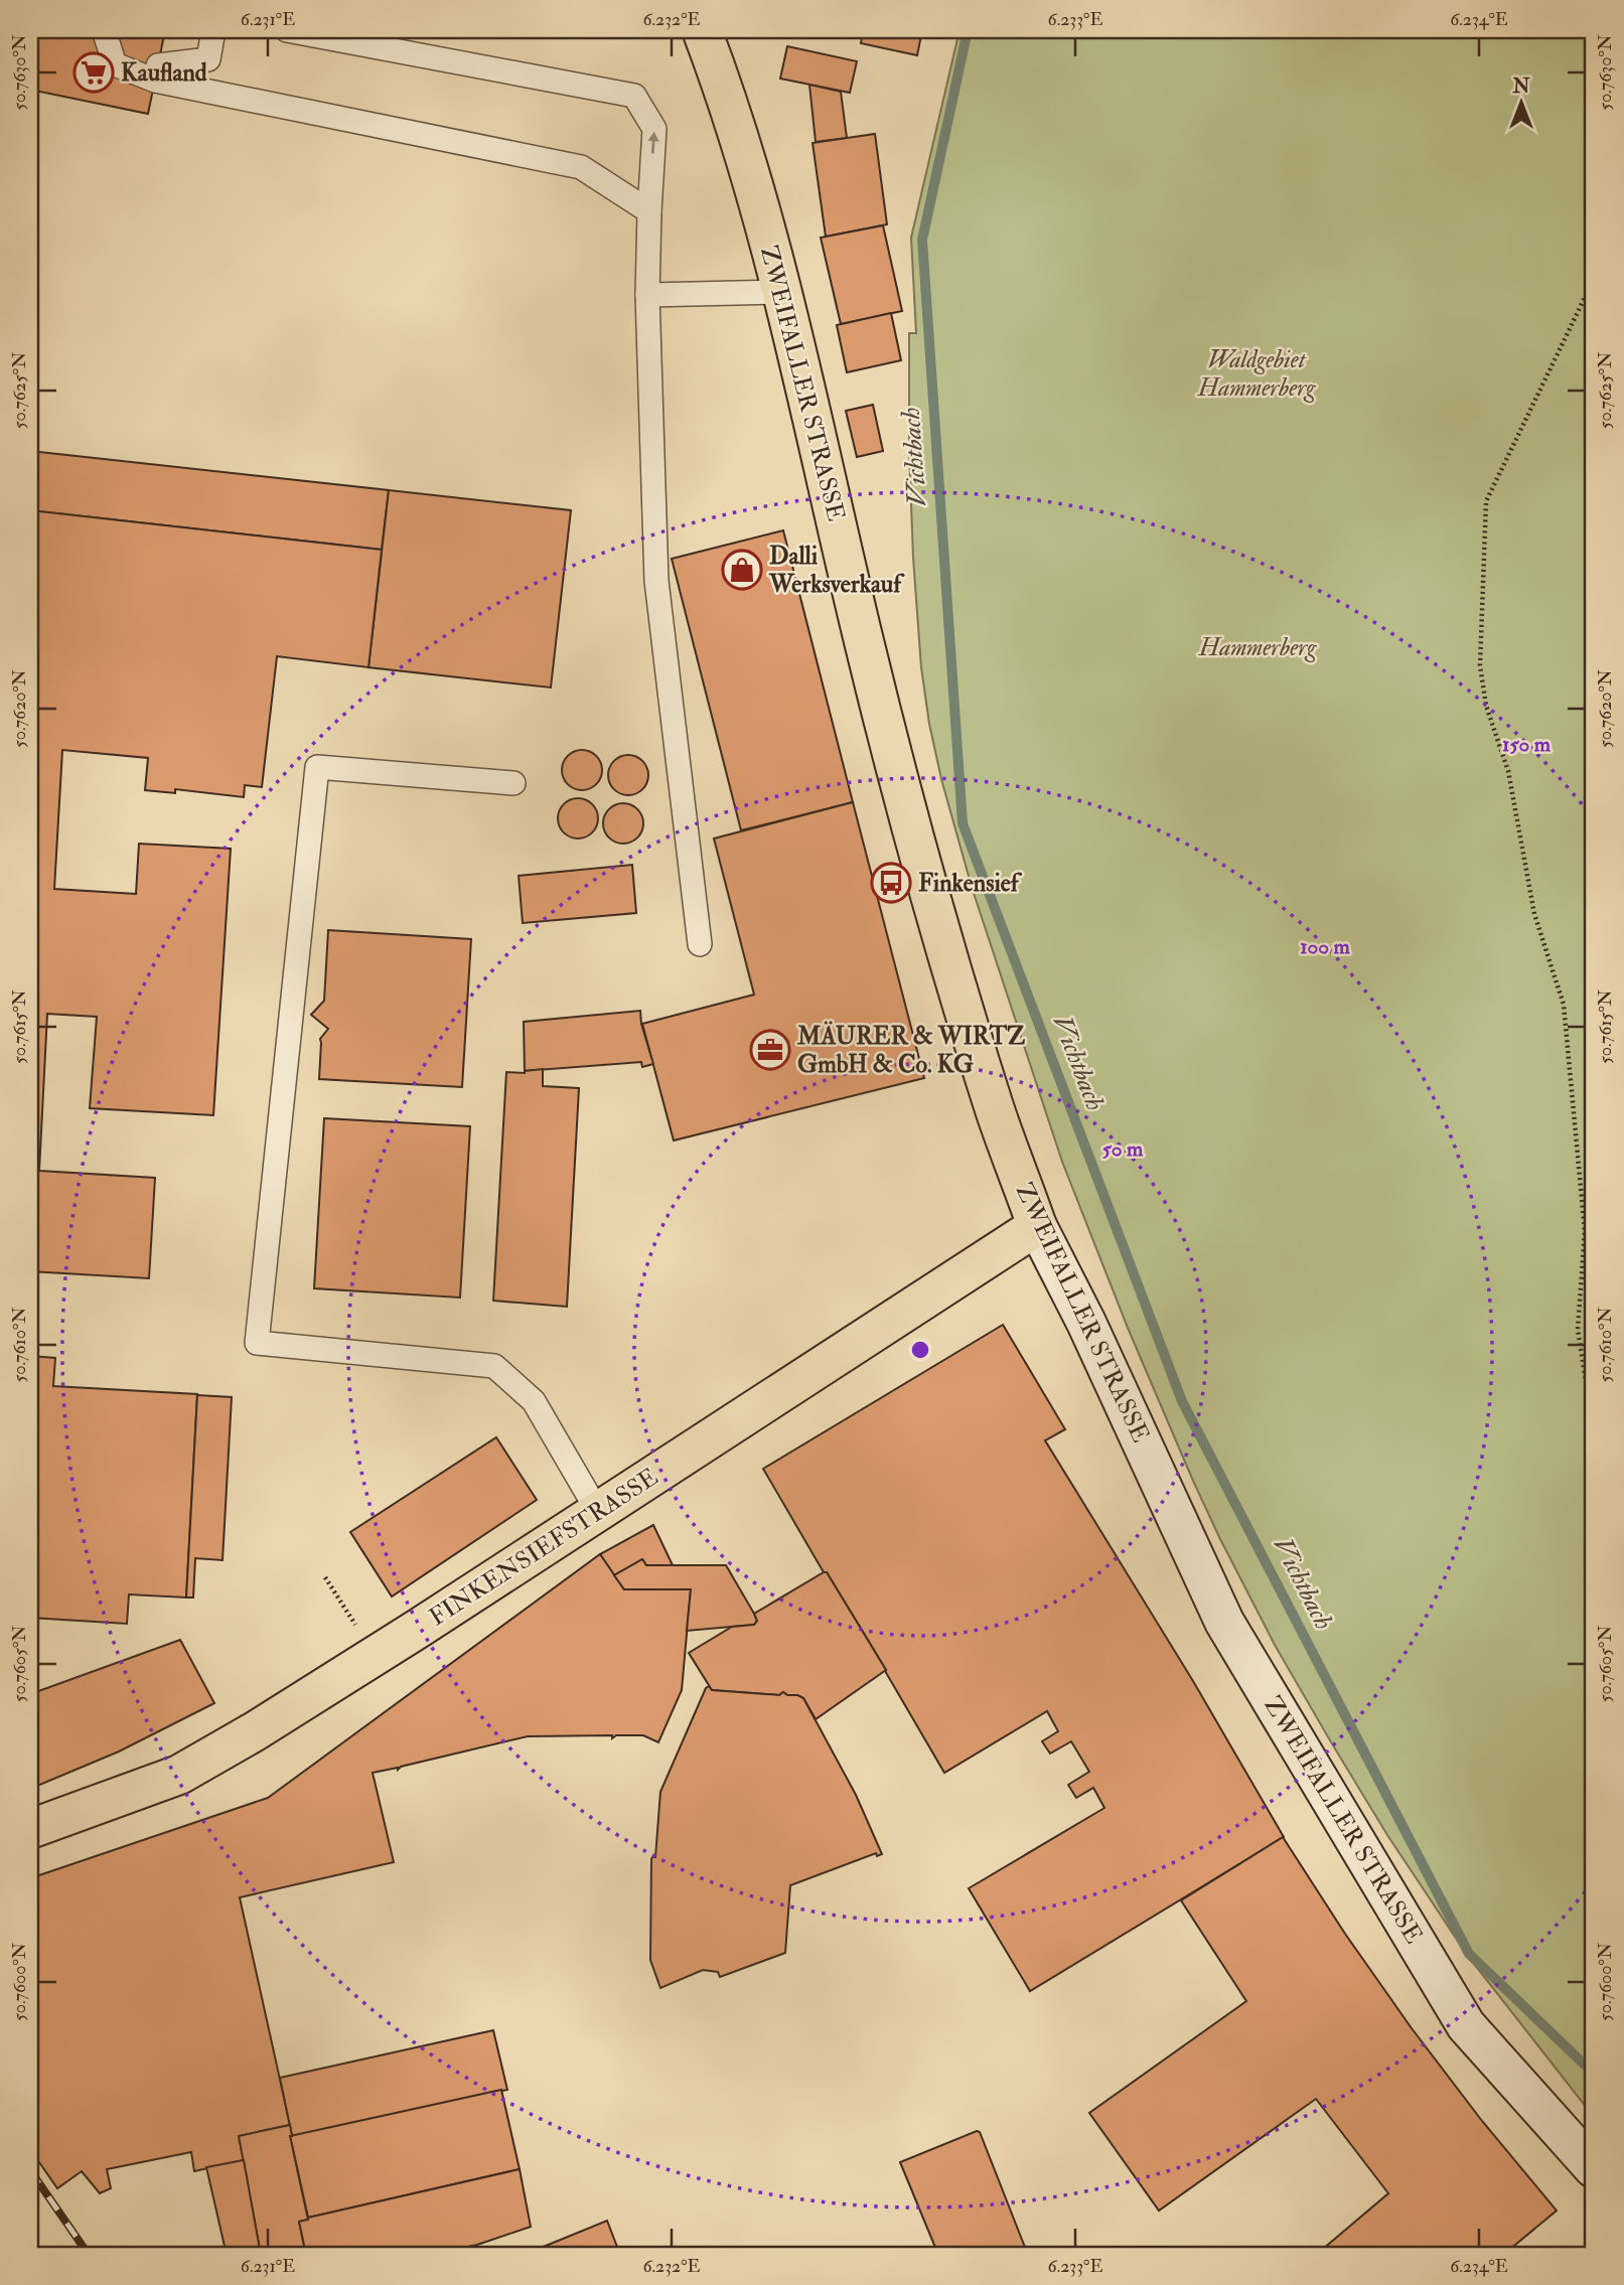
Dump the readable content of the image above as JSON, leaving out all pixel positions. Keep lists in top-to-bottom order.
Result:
{
  "streets": {
    "main road": ["ZWEIFALLER STRASSE", "FINKENSIEFSTRASSE"]
  },
  "crossings": [
    ["ZWEIFALLER STRASSE", "FINKENSIEFSTRASSE"]
  ],
  "water": ["Vichtbach"],
  "parks": ["Waldgebiet Hammerberg", "Hammerberg"],
  "places": {
    "supermarket": ["Kaufland"],
    "shop": ["Dalli Werksverkauf"],
    "bus stop": ["Finkensief"],
    "office": ["MÄURER & WIRTZ GmbH & Co. KG"]
  },
  "north": "top",
  "coordinates": [
    "6.231°E",
    "6.232°E",
    "6.233°E",
    "6.234°E",
    "50.7630°N",
    "50.7625°N",
    "50.7620°N",
    "50.7615°N",
    "50.7610°N",
    "50.7605°N",
    "50.7600°N"
  ],
  "rings": ["150 m", "100 m", "50 m"]
}
